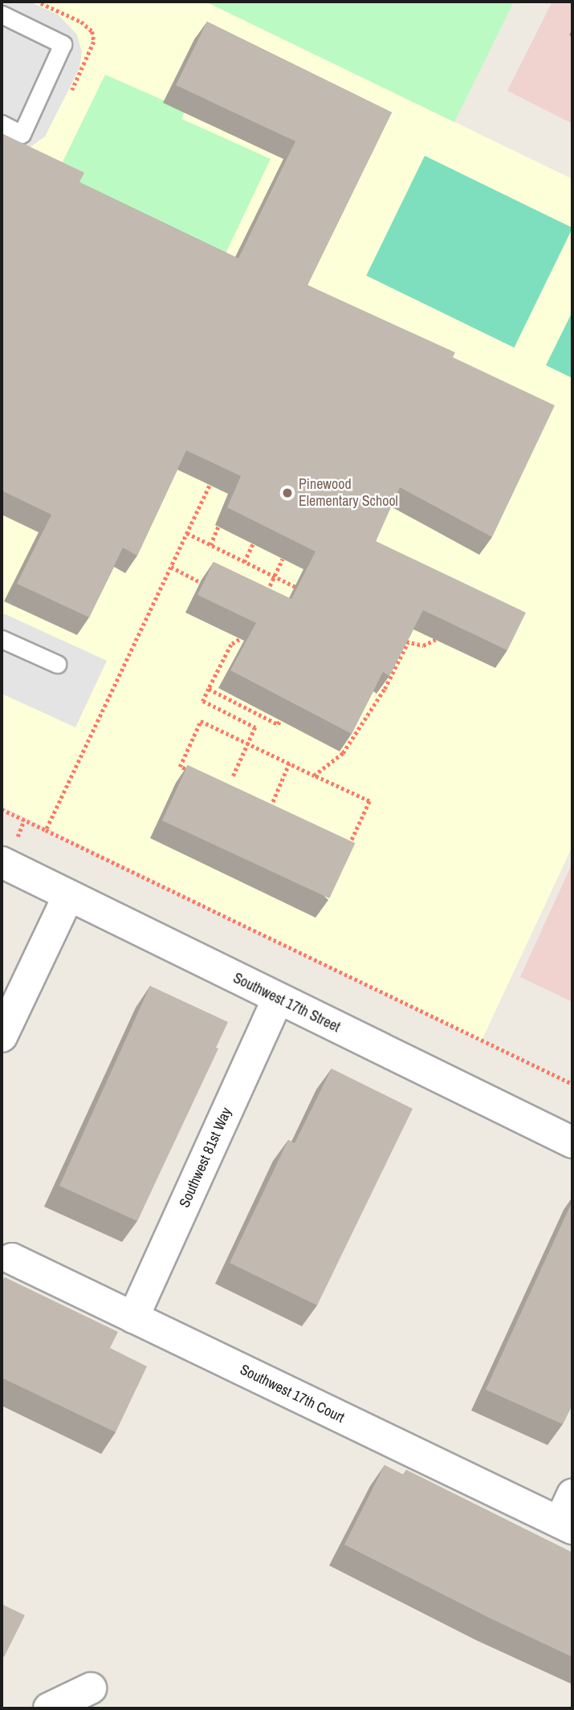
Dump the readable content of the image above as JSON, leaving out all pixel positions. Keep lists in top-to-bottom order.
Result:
{
  "streets": {
    "street": ["Southwest 17th Street", "Southwest 81st Way", "Southwest 17th Court"]
  },
  "crossings": [
    ["Southwest 17th Street", "Southwest 81st Way"],
    ["Southwest 81st Way", "Southwest 17th Court"]
  ],
  "places": ["Pinewood Elementary School"]
}
